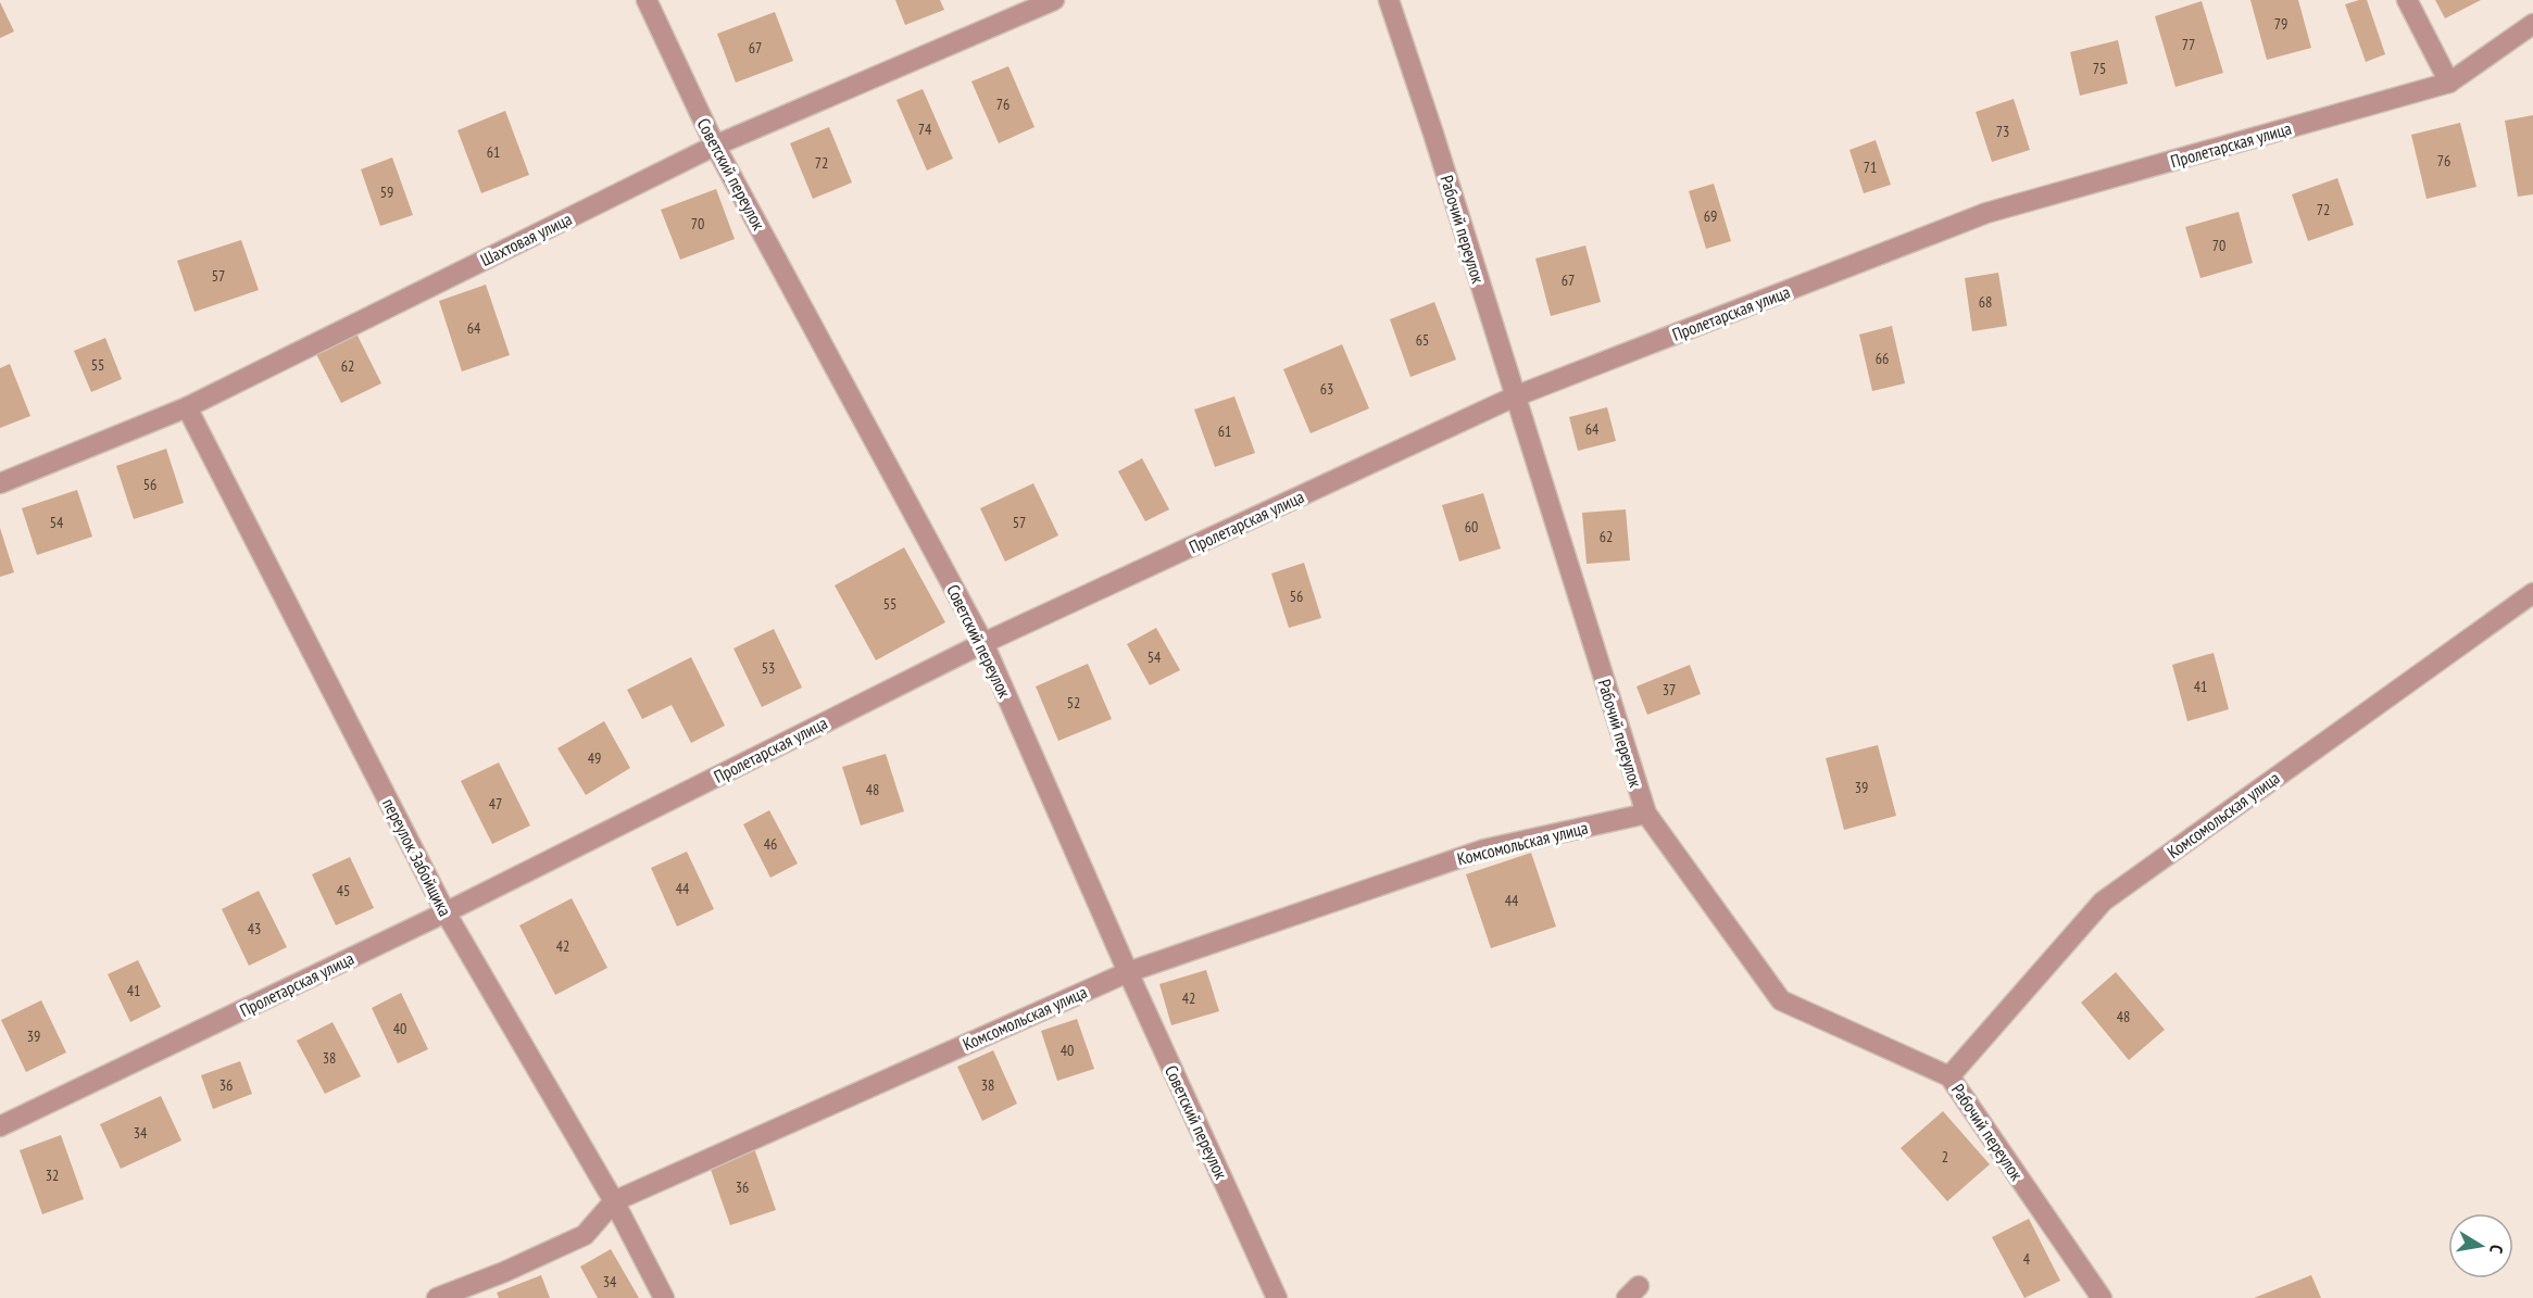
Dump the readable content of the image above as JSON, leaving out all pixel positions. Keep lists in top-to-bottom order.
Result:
{
  "streets": {
    "street": [
      "Пролетарская улица",
      "Советский переулок",
      "Рабочий переулок",
      "Шахтовая улица",
      "Комсомольская улица",
      "переулок Забойщика"
    ]
  },
  "crossings": [
    ["Пролетарская улица", "Советский переулок"],
    ["Пролетарская улица", "Рабочий переулок"],
    ["Пролетарская улица", "переулок Забойщика"],
    ["Советский переулок", "Шахтовая улица"],
    ["Советский переулок", "Комсомольская улица"],
    ["Рабочий переулок", "Комсомольская улица"],
    ["Шахтовая улица", "переулок Забойщика"],
    ["Комсомольская улица", "переулок Забойщика"]
  ],
  "house_numbers": [
    "79",
    "77",
    "67",
    "75",
    "76",
    "74",
    "73",
    "61",
    "76",
    "72",
    "71",
    "59",
    "72",
    "69",
    "70",
    "70",
    "57",
    "67",
    "68",
    "64",
    "65",
    "66",
    "55",
    "62",
    "63",
    "64",
    "61",
    "56",
    "54",
    "57",
    "60",
    "62",
    "56",
    "55",
    "54",
    "53",
    "41",
    "37",
    "52",
    "49",
    "39",
    "48",
    "47",
    "46",
    "44",
    "45",
    "44",
    "43",
    "42",
    "41",
    "42",
    "48",
    "40",
    "39",
    "40",
    "38",
    "36",
    "38",
    "34",
    "2",
    "32",
    "36",
    "4",
    "34"
  ],
  "north": "right"
}
